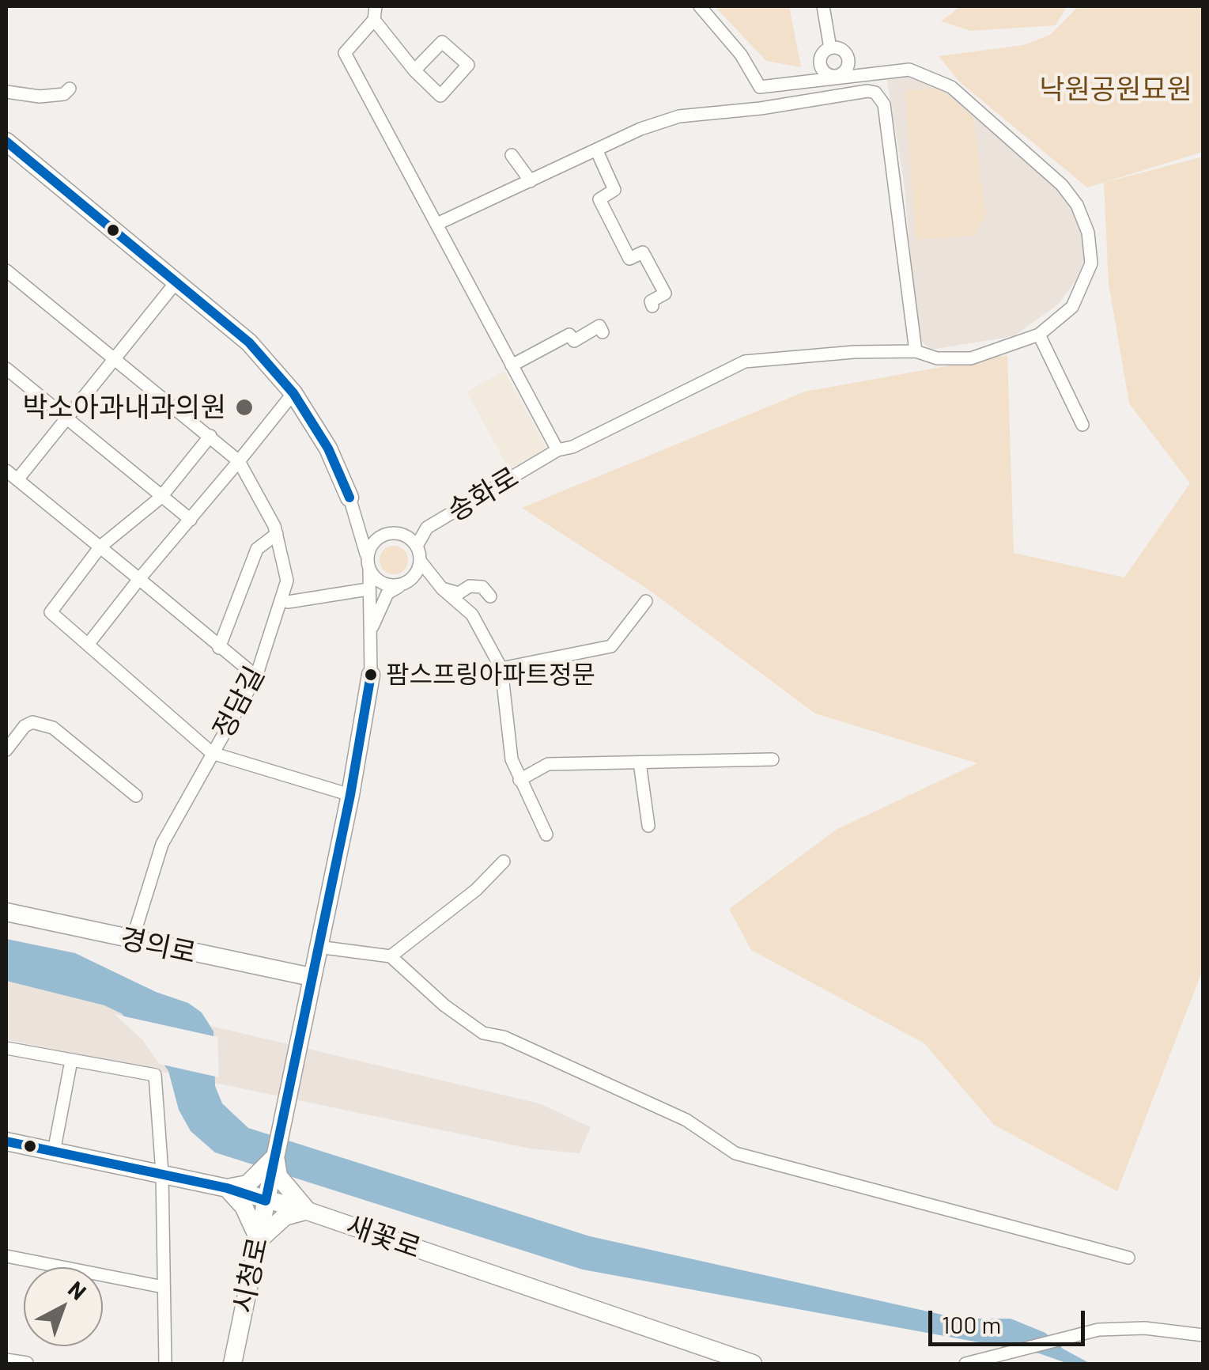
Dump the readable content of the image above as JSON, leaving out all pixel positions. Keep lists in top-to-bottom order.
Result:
{
  "streets": {
    "street": [
      "송화로",
      "정담길",
      "경의로",
      "새꽃로",
      "시청로"
    ]
  },
  "crossings": [
    ["정담길", "경의로"],
    ["경의로", "시청로"],
    ["새꽃로", "시청로"]
  ],
  "parks": ["낙원공원묘원"],
  "places": ["박소아과내과의원", "팜스프링아파트정문"],
  "scale_bar": "100 m",
  "north": "top right"
}
